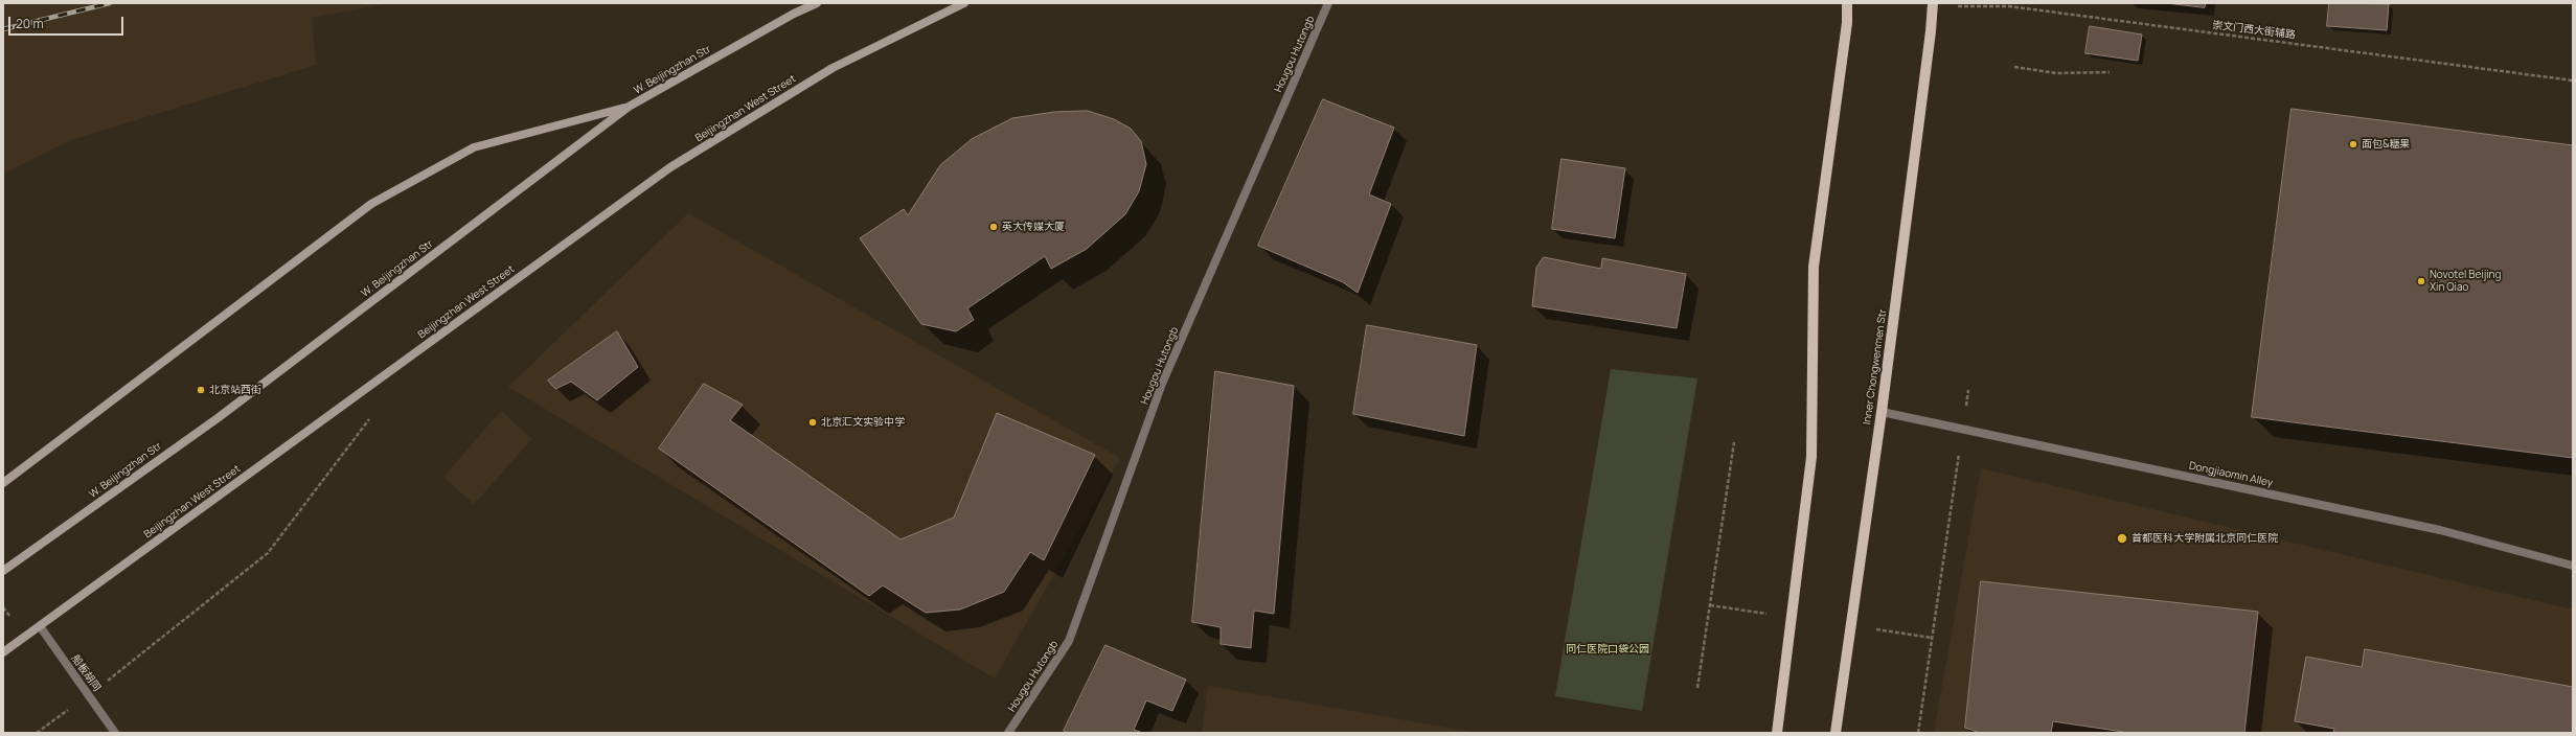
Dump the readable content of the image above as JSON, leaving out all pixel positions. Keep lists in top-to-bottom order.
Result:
{
  "streets": {
    "main road": ["W. Beijingzhan Str", "Beijingzhan West Street", "Inner Chongwenmen Str"],
    "street": ["Hougou Hutongb", "Dongjiaomin Alley", "船板胡同"],
    "path": ["崇文门西大街辅路"]
  },
  "crossings": [
    ["崇文门西大街辅路", "Inner Chongwenmen Str"],
    ["Beijingzhan West Street", "船板胡同"],
    ["Inner Chongwenmen Str", "Dongjiaomin Alley"]
  ],
  "parks": ["同仁医院口袋公园"],
  "places": [
    "面包&糖果",
    "英大传媒大厦",
    "Novotel Beijing Xin Qiao",
    "北京站西街",
    "北京汇文实验中学",
    "首都医科大学附属北京同仁医院"
  ],
  "scale_bar": "20 m"
}
